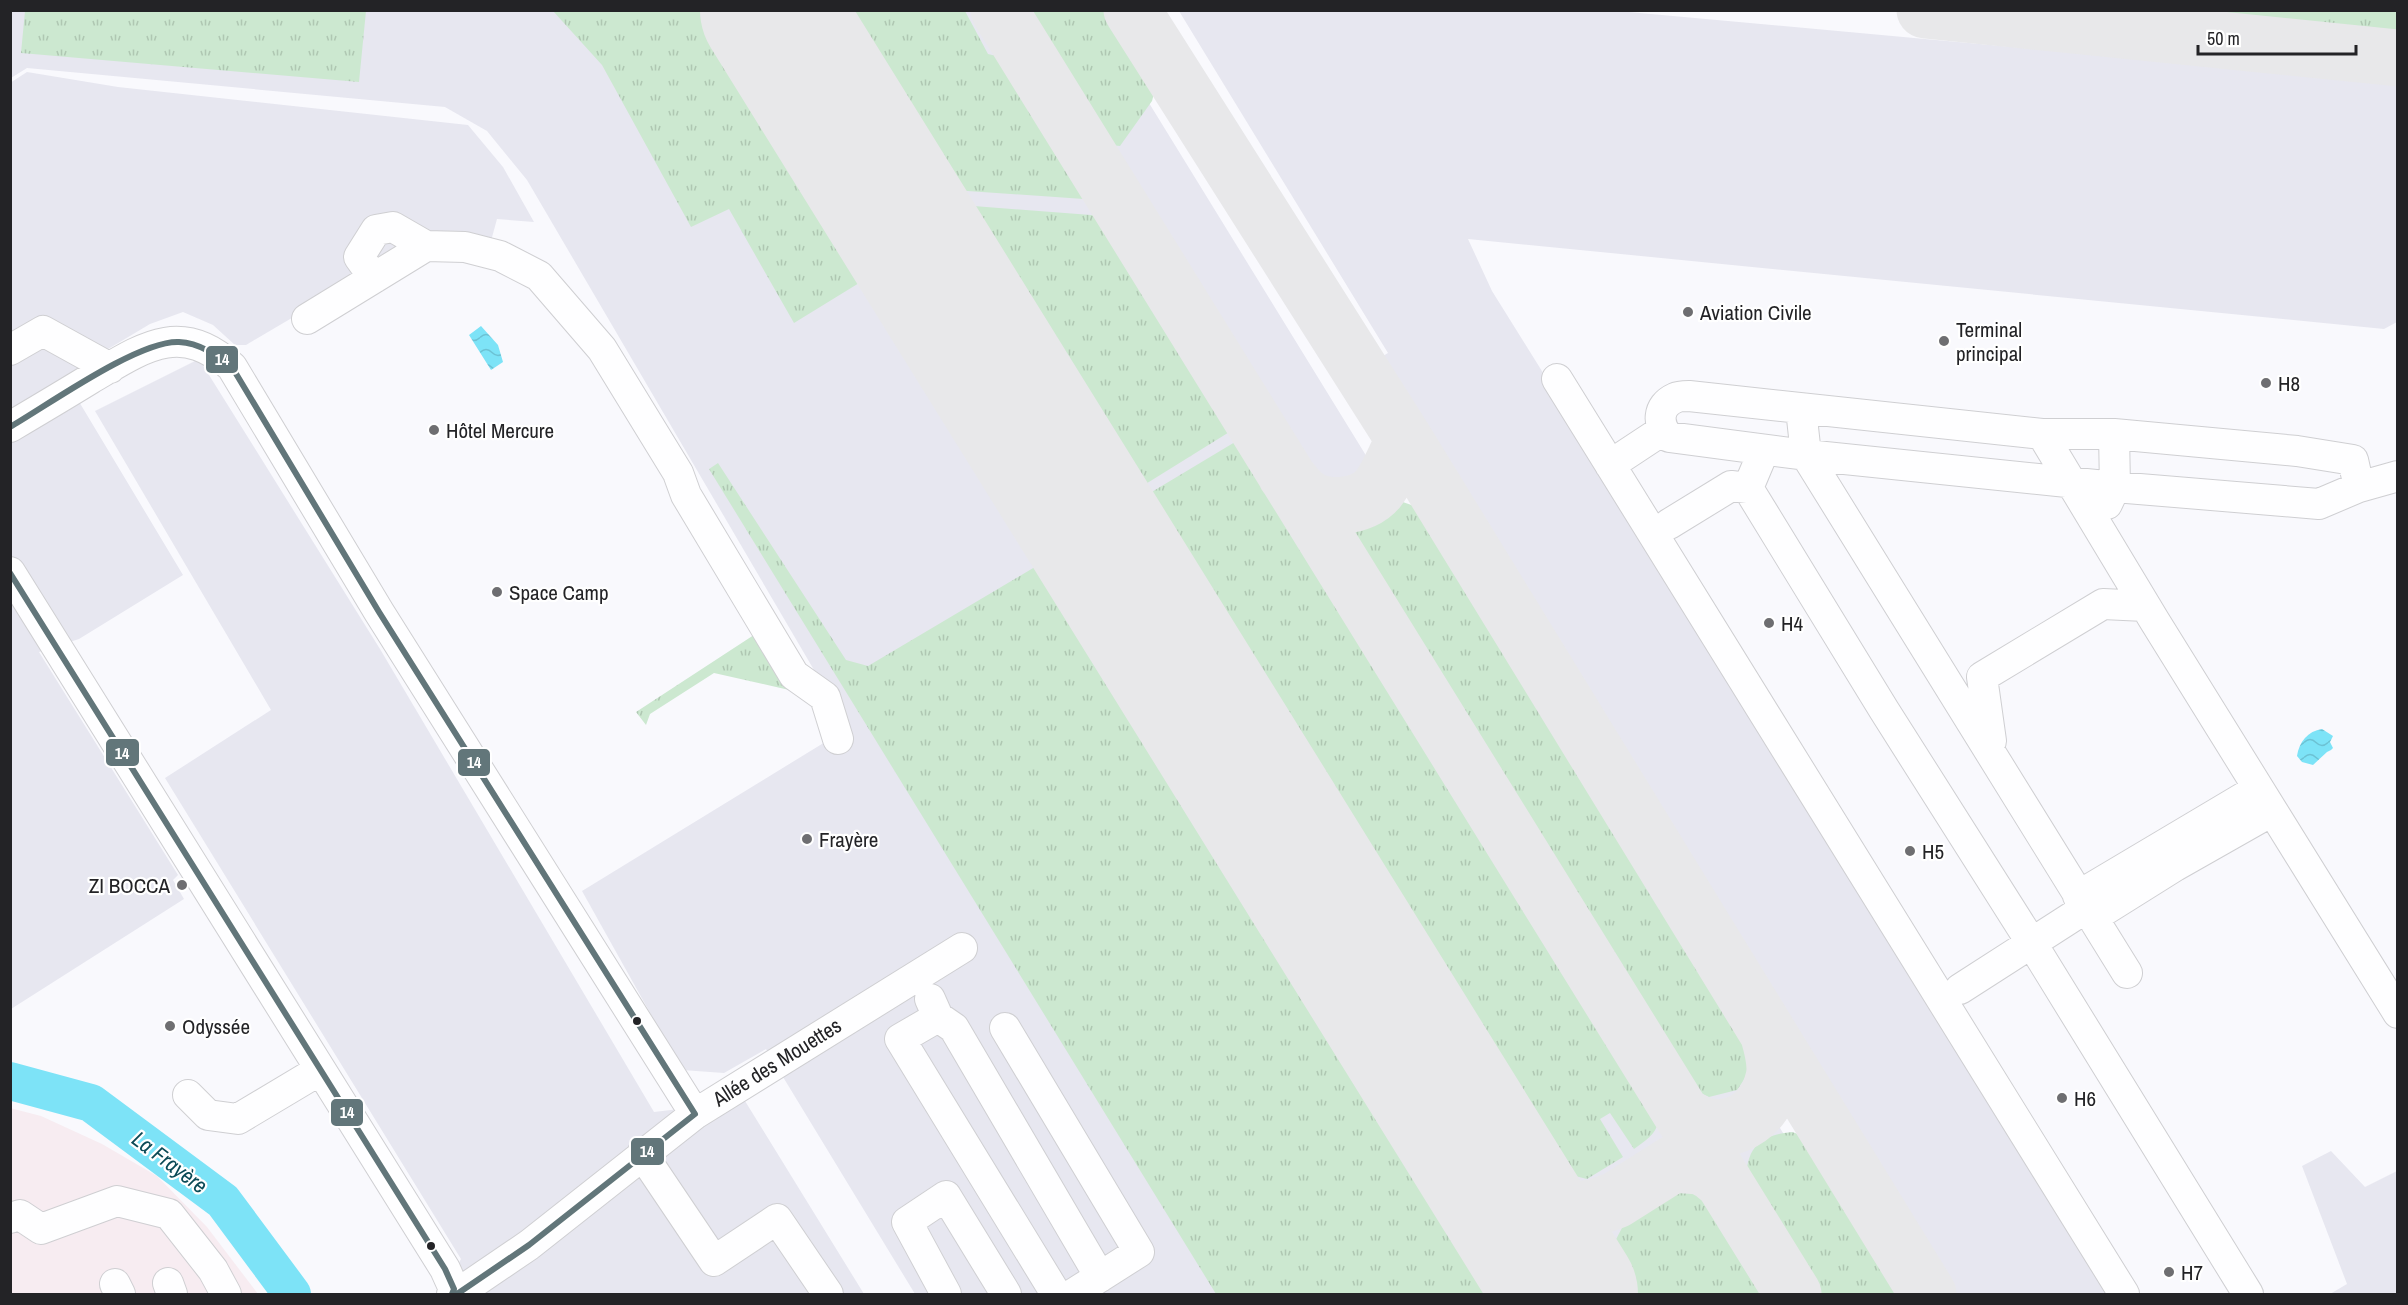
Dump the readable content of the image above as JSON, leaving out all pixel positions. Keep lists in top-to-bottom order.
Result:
{
  "streets": {
    "street": ["Allée des Mouettes"]
  },
  "water": ["La Frayère"],
  "places": [
    "Aviation Civile",
    "Terminal principal",
    "H8",
    "Hôtel Mercure",
    "Space Camp",
    "H4",
    "Frayère",
    "H5",
    "ZI BOCCA",
    "Odyssée",
    "H6",
    "H7"
  ],
  "lines": ["transit line 14"],
  "scale_bar": "50 m"
}
